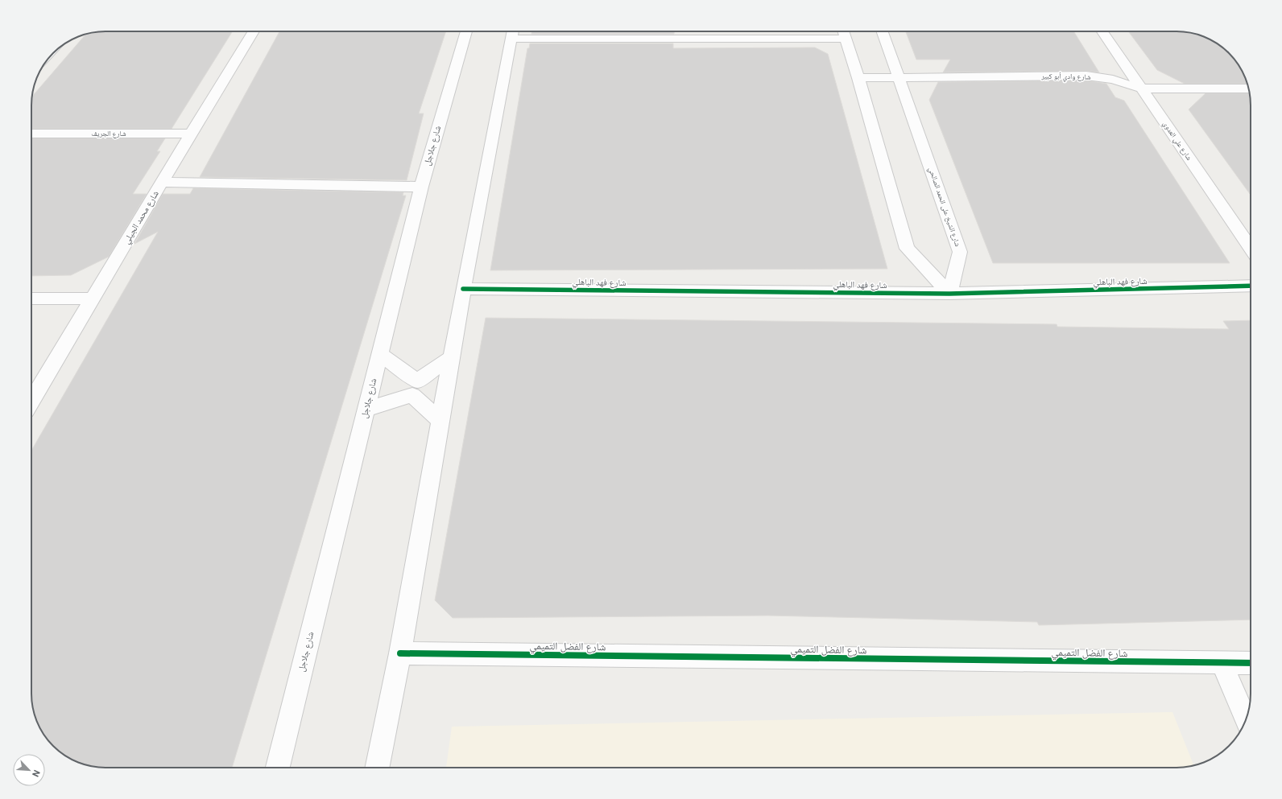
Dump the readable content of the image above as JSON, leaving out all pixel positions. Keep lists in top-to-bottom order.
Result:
{
  "streets": {
    "street": [
      "شارع وادي أبو كبير",
      "شارع الجريف",
      "شارع علي العدوي",
      "شارع جلاجل",
      "شارع الشيخ على الحمد الصالحي",
      "شارع محمد الجيلي",
      "شارع فهد الباهلي",
      "شارع الفضل التميمي"
    ]
  },
  "crossings": [
    ["شارع وادي أبو كبير", "شارع علي العدوي"],
    ["شارع وادي أبو كبير", "شارع الشيخ على الحمد الصالحي"],
    ["شارع الجريف", "شارع محمد الجيلي"],
    ["شارع الشيخ على الحمد الصالحي", "شارع فهد الباهلي"]
  ],
  "north": "bottom right"
}
